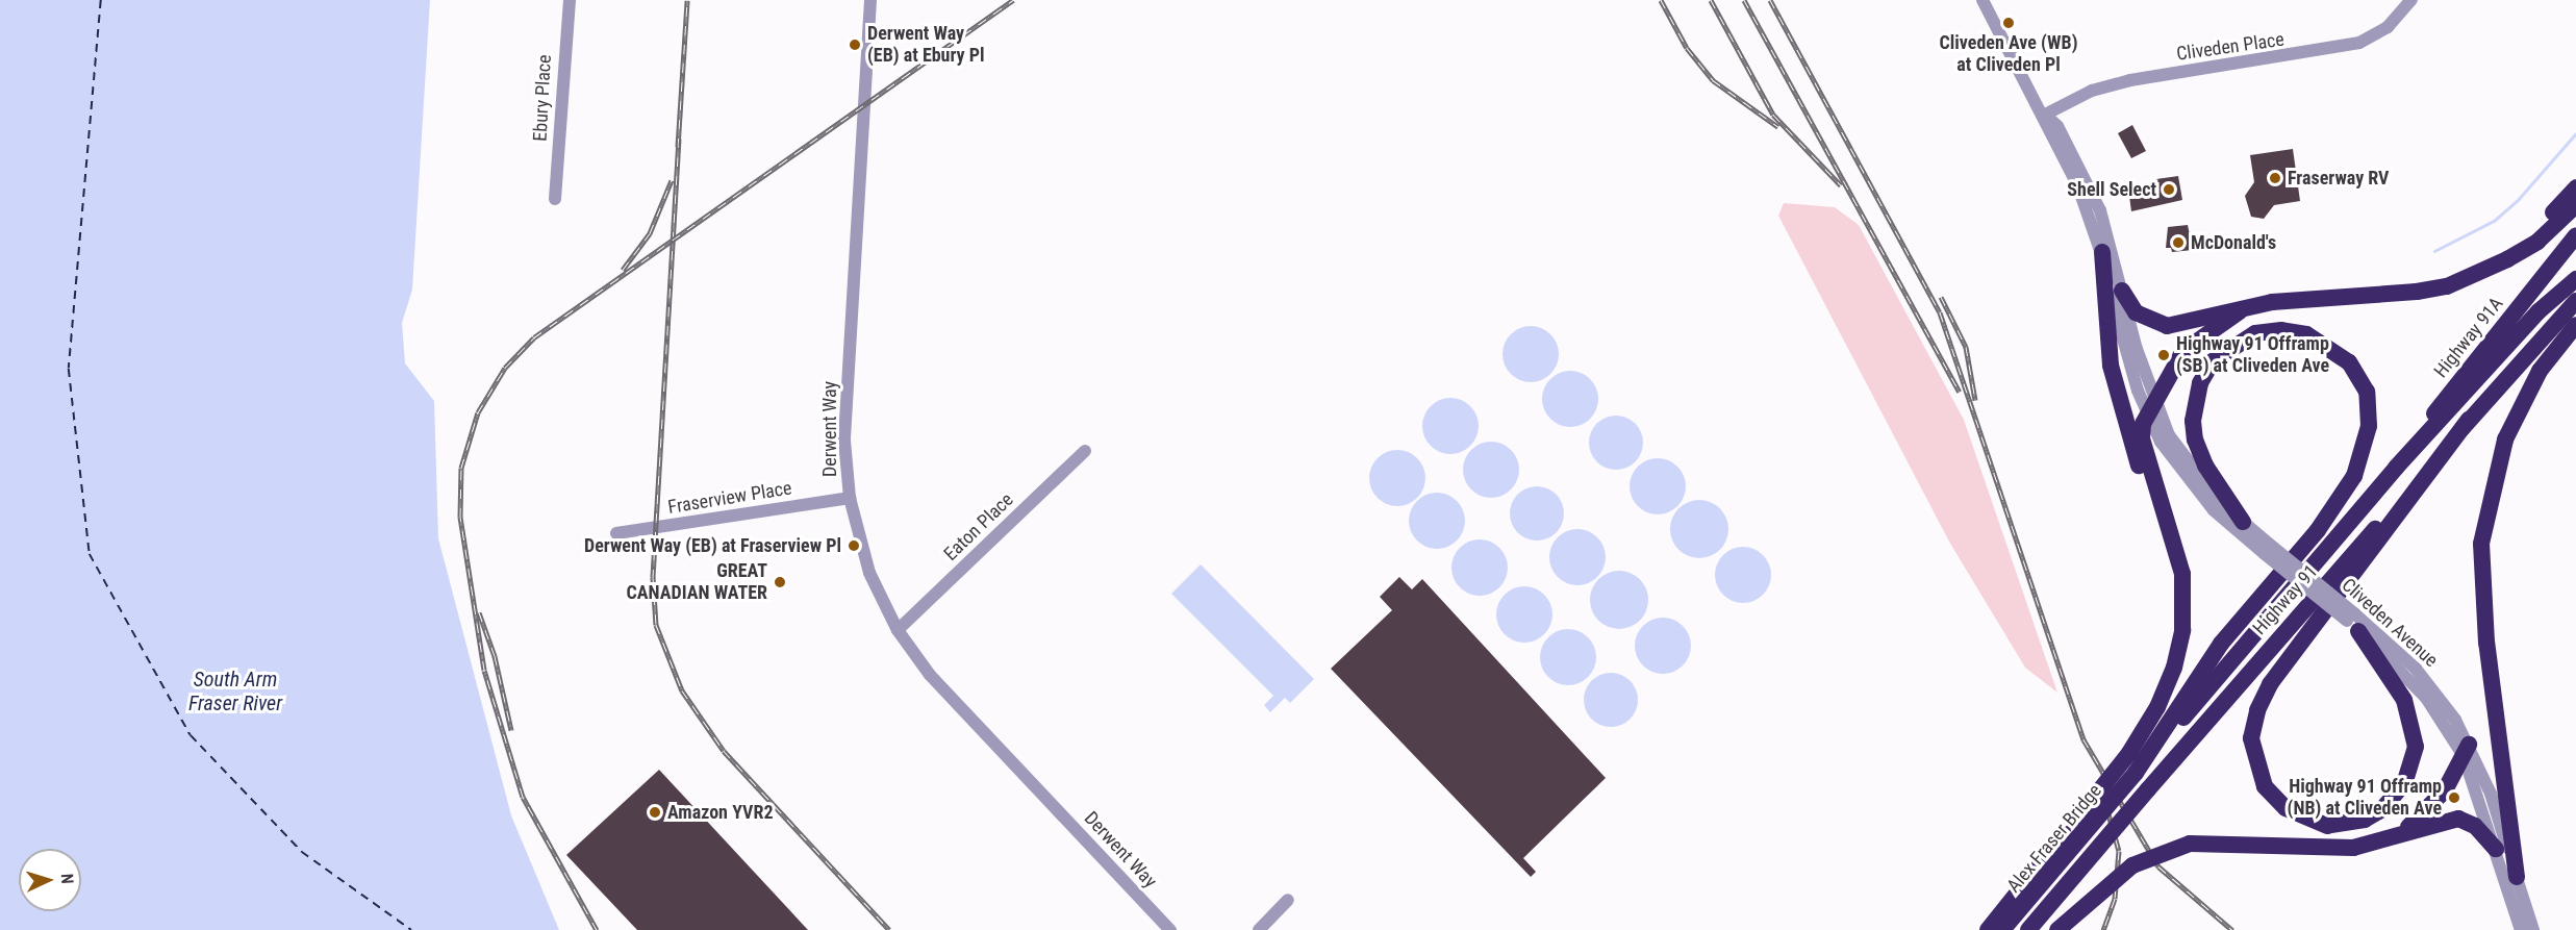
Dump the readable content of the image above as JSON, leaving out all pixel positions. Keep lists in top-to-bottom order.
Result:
{
  "streets": {
    "highway": ["Highway 91A", "Highway 91", "Alex Fraser Bridge"],
    "street": [
      "Cliveden Place",
      "Ebury Place",
      "Derwent Way",
      "Fraserview Place",
      "Eaton Place",
      "Cliveden Avenue"
    ]
  },
  "crossings": [
    ["Cliveden Place", "Cliveden Avenue"],
    ["Highway 91A", "Highway 91"],
    ["Derwent Way", "Fraserview Place"],
    ["Derwent Way", "Eaton Place"],
    ["Highway 91", "Alex Fraser Bridge"]
  ],
  "water": ["South Arm Fraser River"],
  "places": [
    "Cliveden Ave (WB) at Cliveden Pl",
    "Derwent Way (EB) at Ebury Pl",
    "Fraserway RV",
    "Shell Select",
    "McDonald's",
    "Highway 91 Offramp (SB) at Cliveden Ave",
    "Derwent Way (EB) at Fraserview Pl",
    "GREAT CANADIAN WATER",
    "Highway 91 Offramp (NB) at Cliveden Ave",
    "Amazon YVR2"
  ],
  "north": "right"
}
